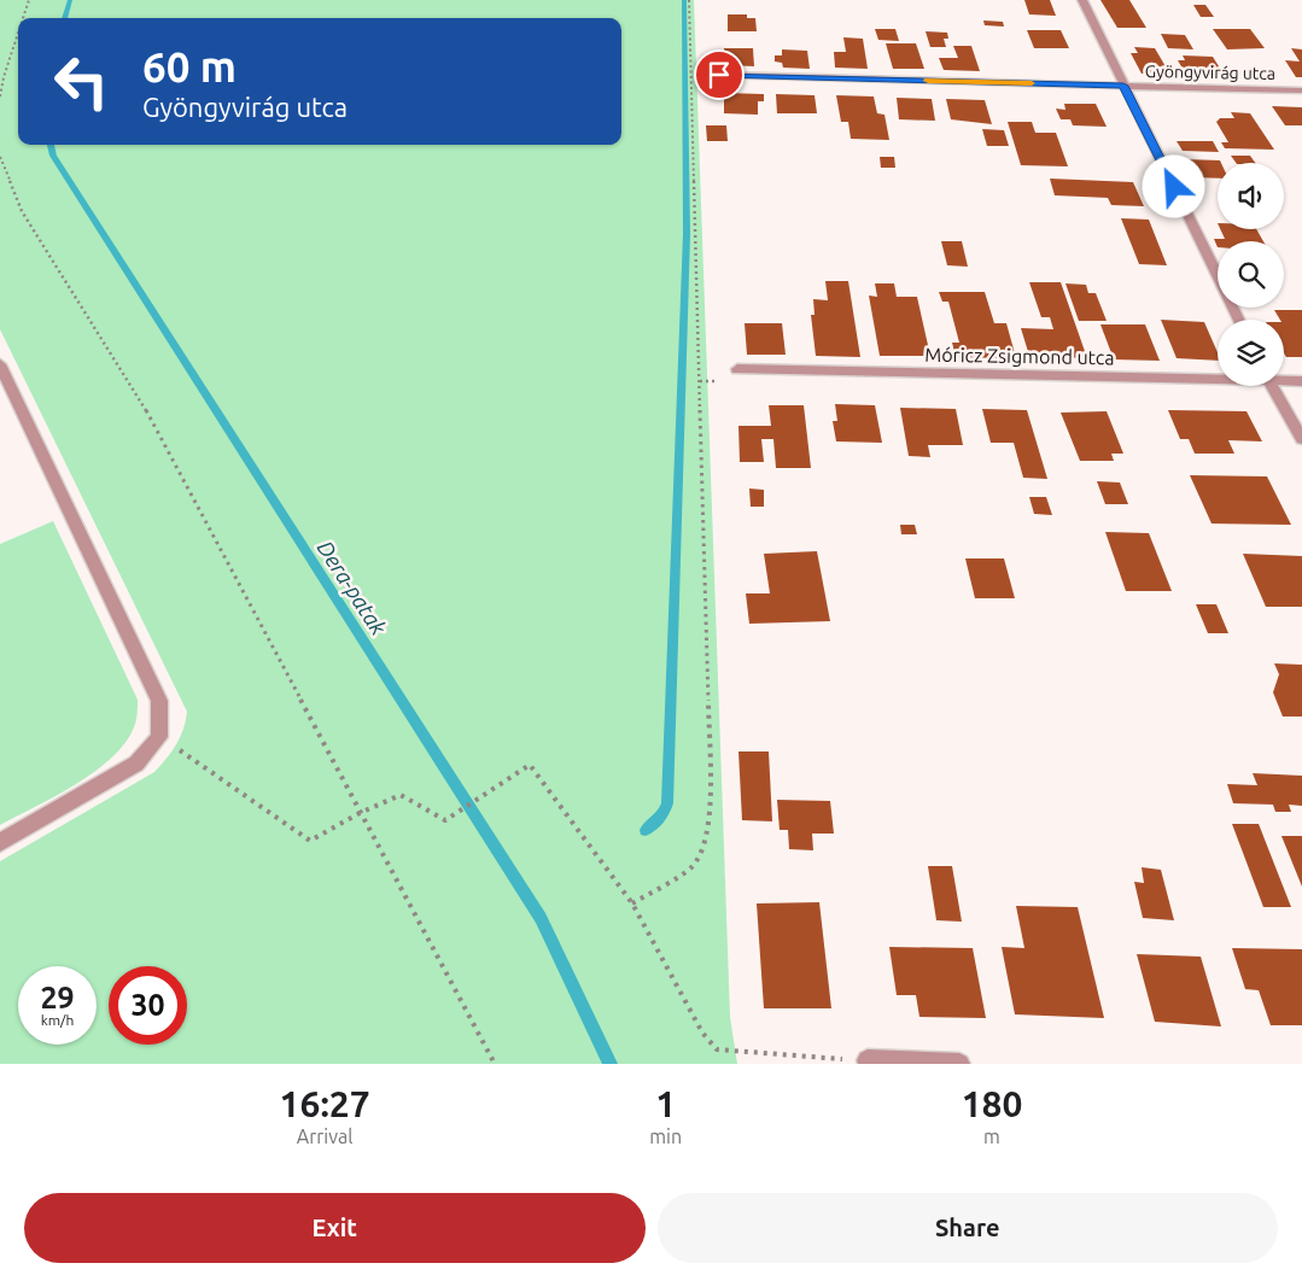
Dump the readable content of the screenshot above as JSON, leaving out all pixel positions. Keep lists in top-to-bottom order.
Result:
{
  "streets": {
    "street": ["Gyöngyvirág utca", "Móricz Zsigmond utca"]
  },
  "water": ["Dera-patak"],
  "page": {
    "turn": ["60 m", "Gyöngyvirág utca"],
    "speed": "29 km/h",
    "limit": "30",
    "eta": [
      "16:27",
      "Arrival",
      "1",
      "min",
      "180",
      "m"
    ],
    "buttons": ["Exit", "Share"]
  }
}
